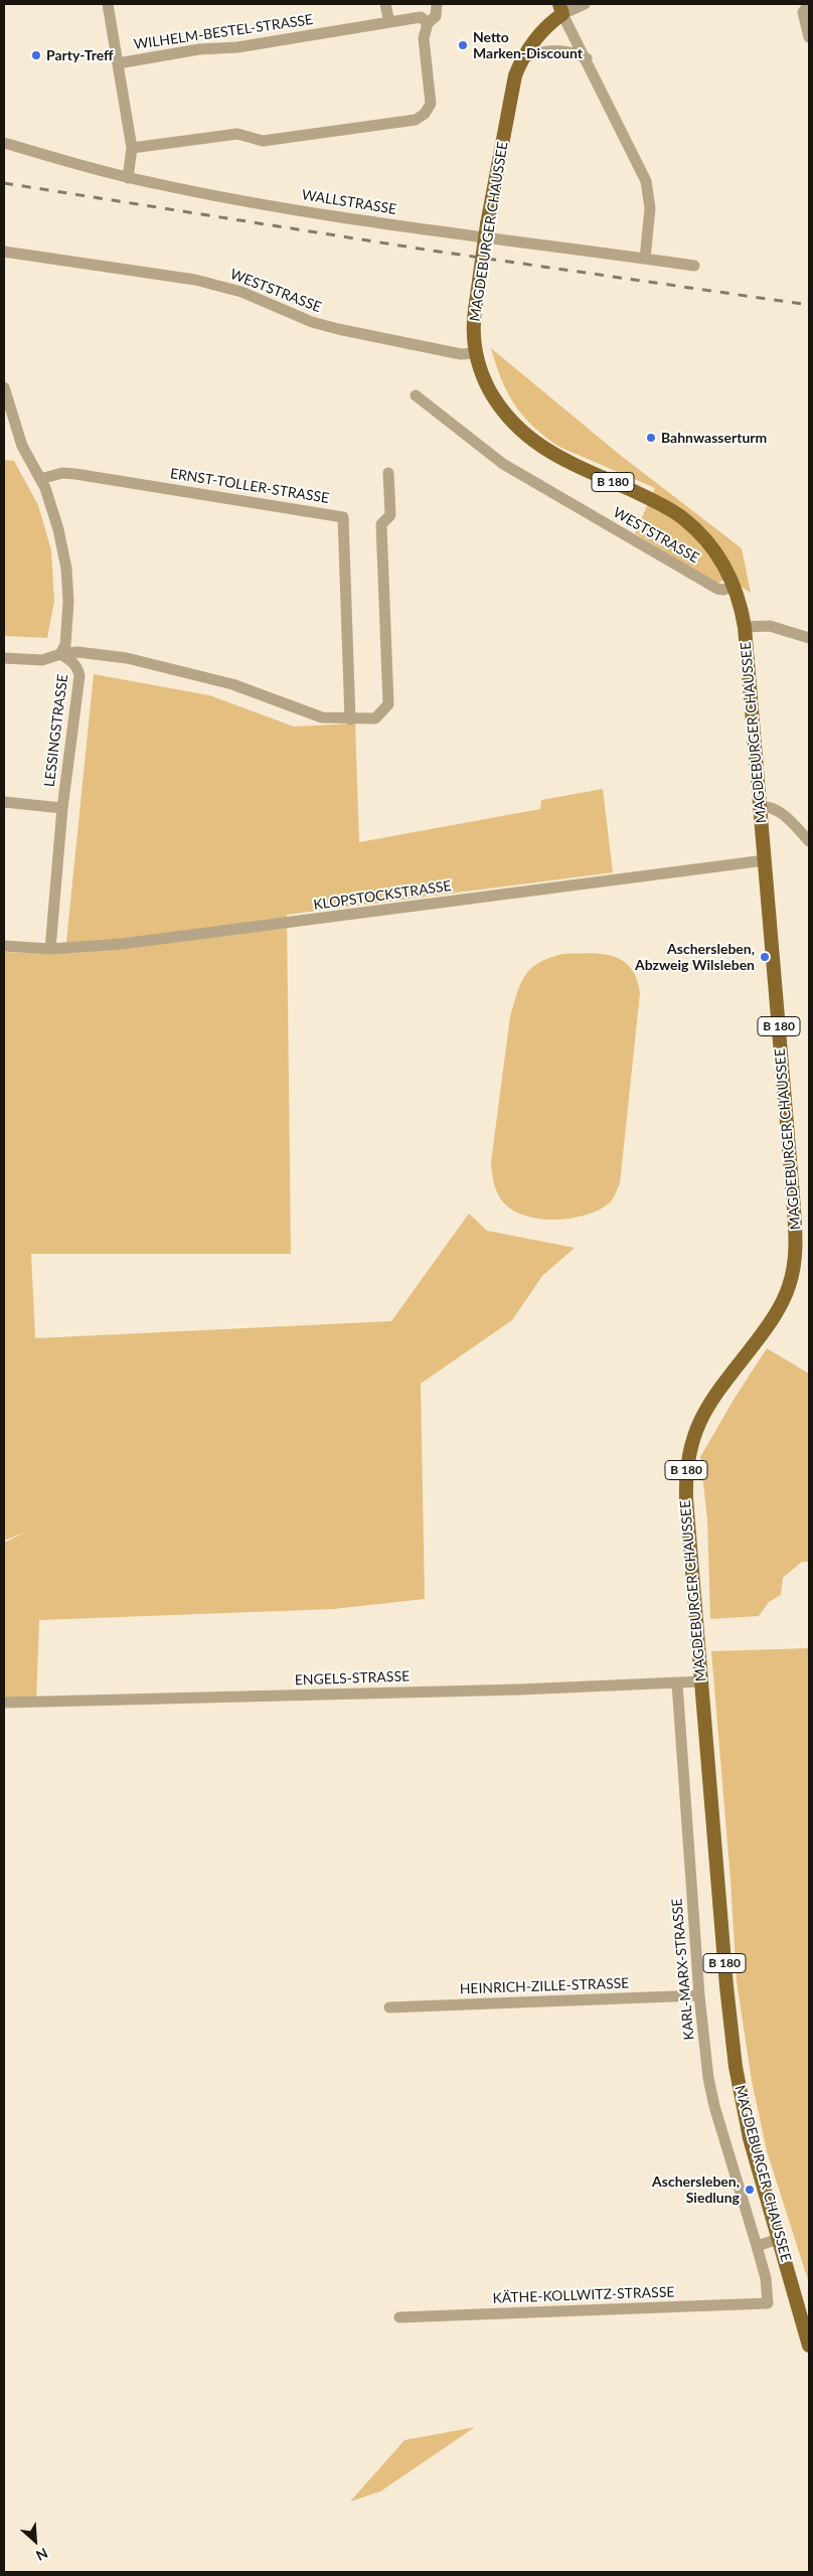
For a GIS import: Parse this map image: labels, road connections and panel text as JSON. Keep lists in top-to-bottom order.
{
  "streets": {
    "main road": ["MAGDEBURGER CHAUSSEE", "B 180"],
    "street": [
      "WILHELM-BESTEL-STRASSE",
      "WALLSTRASSE",
      "WESTSTRASSE",
      "ERNST-TOLLER-STRASSE",
      "LESSINGSTRASSE",
      "KLOPSTOCKSTRASSE",
      "ENGELS-STRASSE",
      "KARL-MARX-STRASSE",
      "HEINRICH-ZILLE-STRASSE",
      "KÄTHE-KOLLWITZ-STRASSE"
    ]
  },
  "crossings": [
    ["MAGDEBURGER CHAUSSEE", "WESTSTRASSE"],
    ["MAGDEBURGER CHAUSSEE", "KLOPSTOCKSTRASSE"],
    ["MAGDEBURGER CHAUSSEE", "ENGELS-STRASSE"],
    ["ERNST-TOLLER-STRASSE", "LESSINGSTRASSE"],
    ["LESSINGSTRASSE", "KLOPSTOCKSTRASSE"],
    ["ENGELS-STRASSE", "KARL-MARX-STRASSE"],
    ["KARL-MARX-STRASSE", "HEINRICH-ZILLE-STRASSE"],
    ["KARL-MARX-STRASSE", "KÄTHE-KOLLWITZ-STRASSE"]
  ],
  "places": [
    "Netto Marken-Discount",
    "Party-Treff",
    "Bahnwasserturm",
    "Aschersleben, Abzweig Wilsleben",
    "Aschersleben, Siedlung"
  ],
  "north": "bottom right"
}
